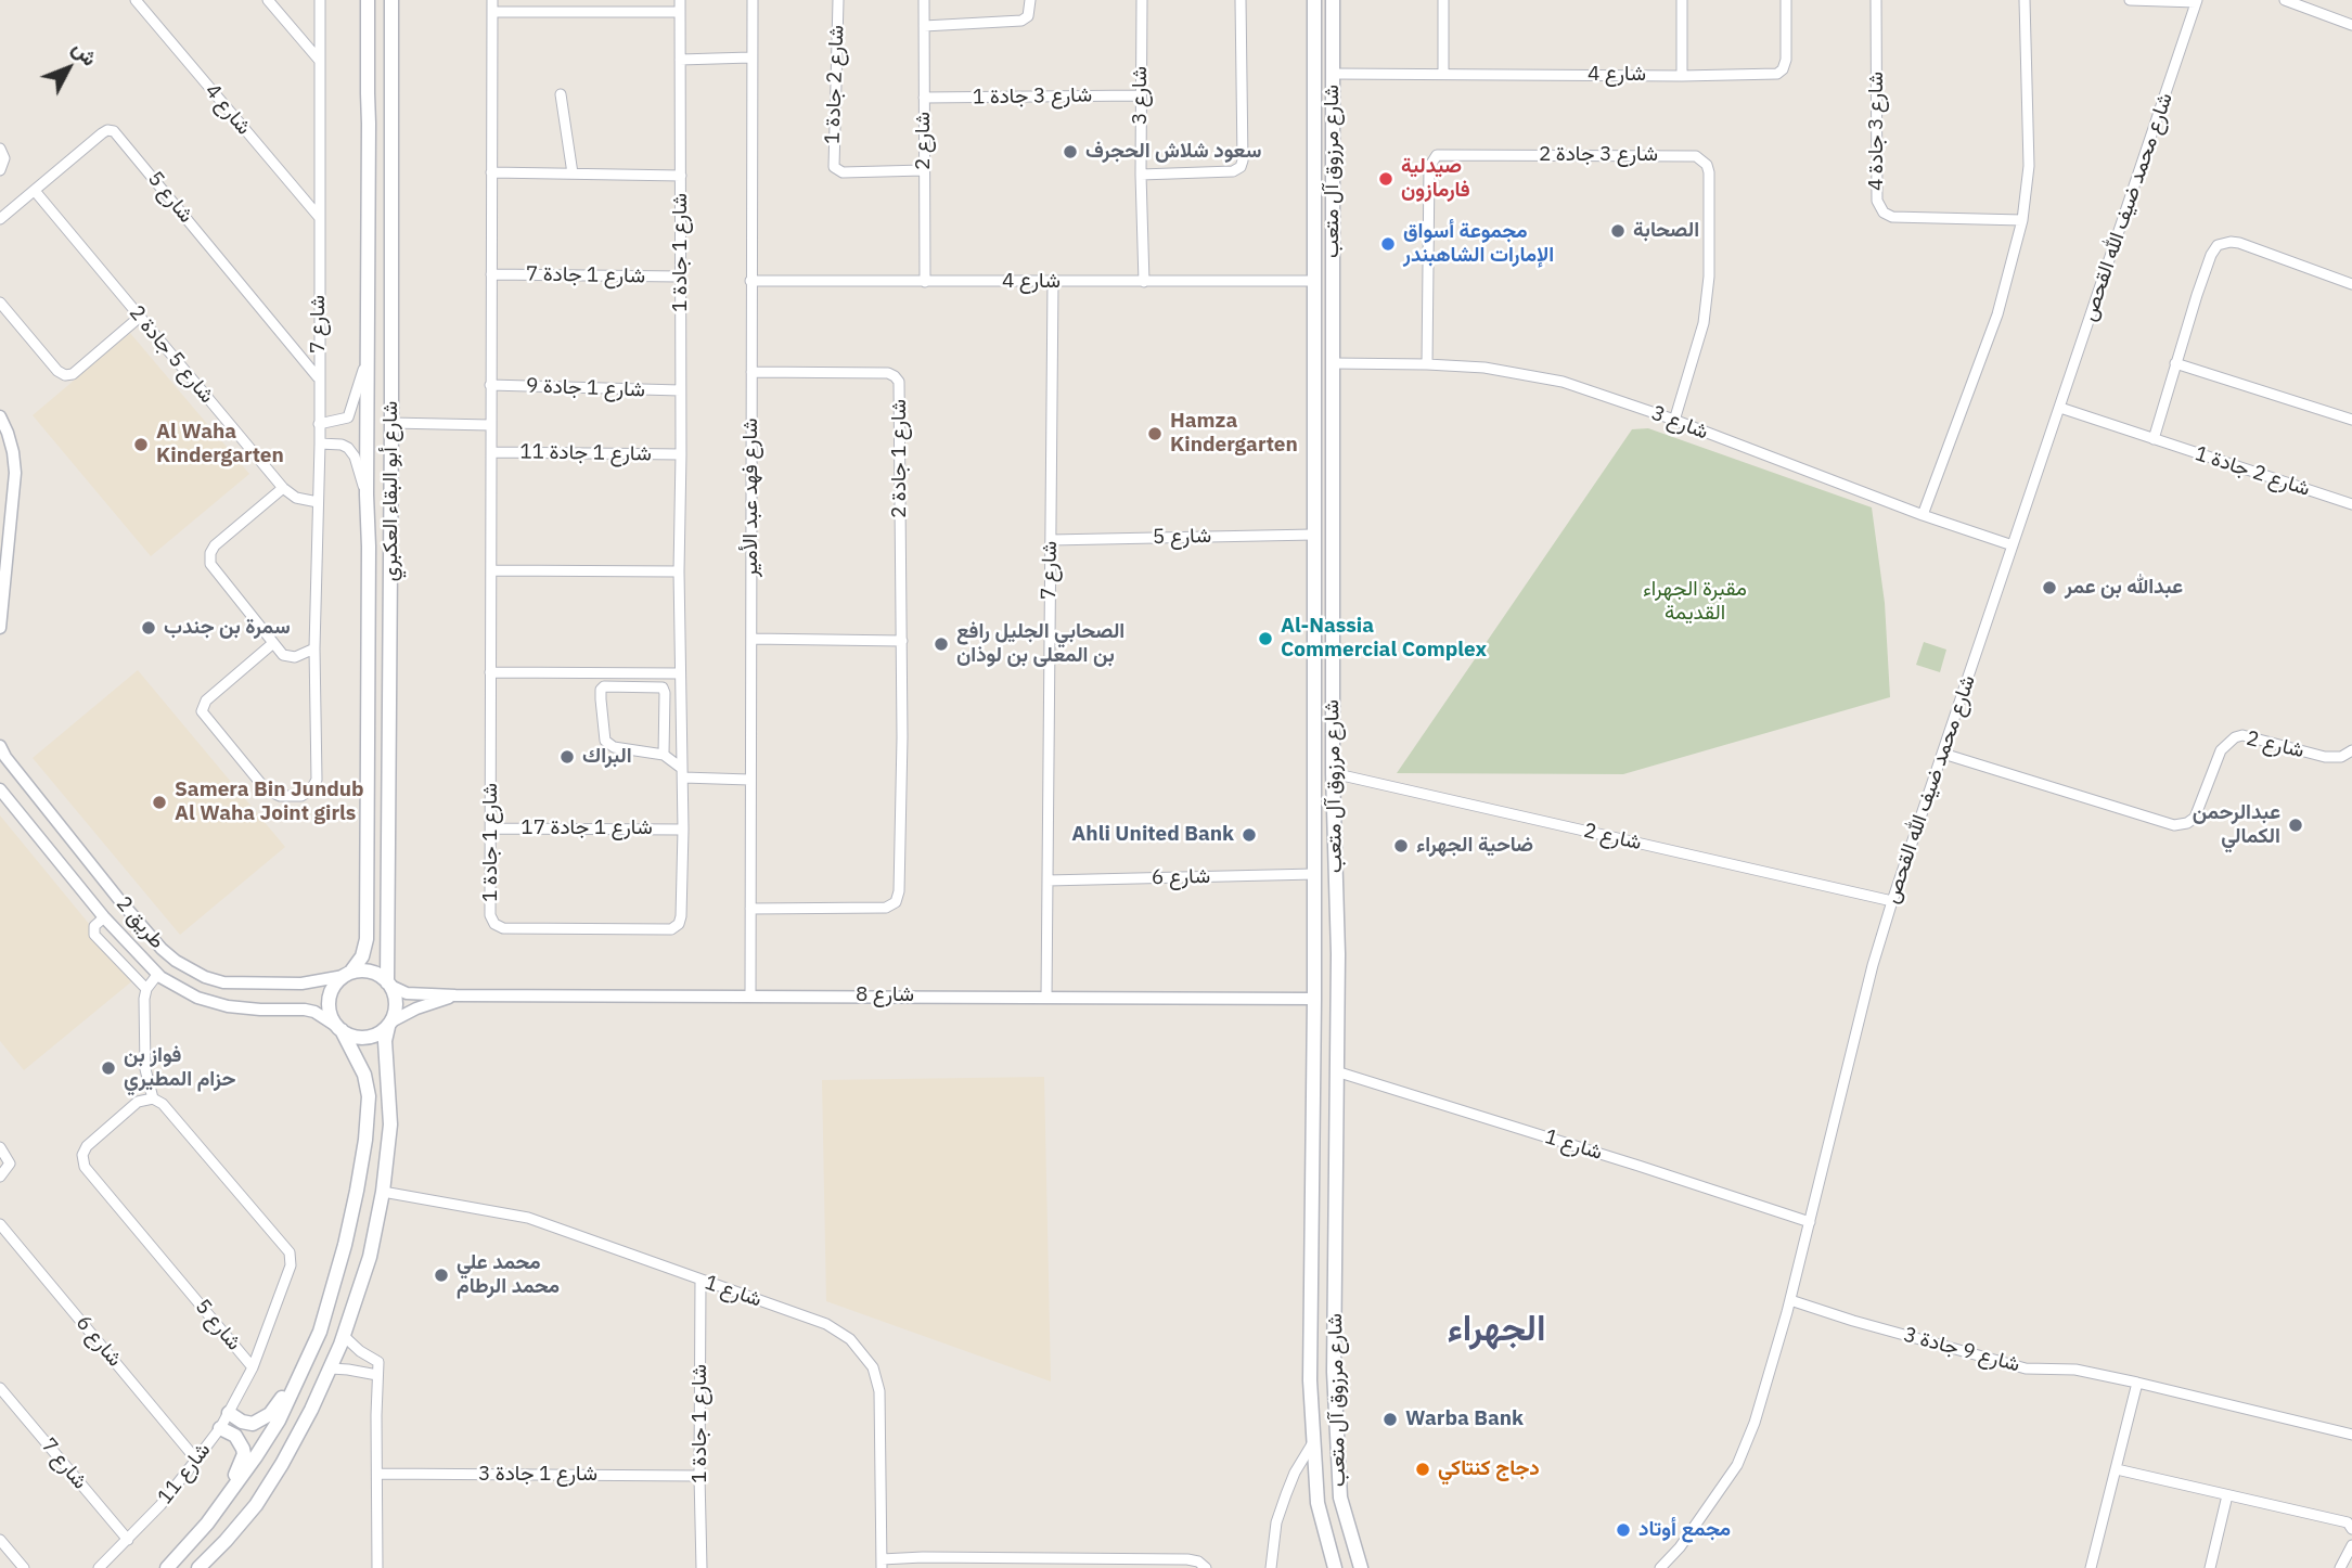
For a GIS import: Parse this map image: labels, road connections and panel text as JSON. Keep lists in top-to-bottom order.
{
  "streets": {
    "main road": ["شارع مرزوق آل متعب", "شارع أبو البقاء العكبري"],
    "street": [
      "شارع 4",
      "شارع 2 جادة 1",
      "شارع 3",
      "شارع 3 جادة 1",
      "شارع 3 جادة 4",
      "شارع 2",
      "شارع 3 جادة 2",
      "شارع 5",
      "شارع محمد ضيف الله القحص",
      "شارع 1 جادة 1",
      "شارع 1 جادة 7",
      "شارع 7",
      "شارع 5 جادة 2",
      "شارع 1 جادة 9",
      "شارع 1 جادة 11",
      "شارع 1 جادة 2",
      "شارع فهد عبد الأمير",
      "شارع 1 جادة 17",
      "شارع 6",
      "طريق 2",
      "شارع 8",
      "شارع 1",
      "شارع 9 جادة 3",
      "شارع 11",
      "شارع 1 جادة 3"
    ]
  },
  "crossings": [
    ["شارع 4", "شارع 3"],
    ["شارع 4", "شارع 2"],
    ["شارع 4", "شارع مرزوق آل متعب"],
    ["شارع 4", "شارع 7"],
    ["شارع 4", "شارع فهد عبد الأمير"],
    ["شارع 2 جادة 1", "شارع 2"],
    ["شارع 2 جادة 1", "شارع محمد ضيف الله القحص"],
    ["شارع 3", "شارع 3 جادة 1"],
    ["شارع 3", "شارع 3 جادة 2"],
    ["شارع 3", "شارع مرزوق آل متعب"],
    ["شارع 3", "شارع محمد ضيف الله القحص"],
    ["شارع 3 جادة 1", "شارع 2"],
    ["شارع 2", "شارع مرزوق آل متعب"],
    ["شارع 2", "شارع محمد ضيف الله القحص"],
    ["شارع مرزوق آل متعب", "شارع 5"],
    ["شارع مرزوق آل متعب", "شارع 6"],
    ["شارع مرزوق آل متعب", "شارع 8"],
    ["شارع مرزوق آل متعب", "شارع 1"],
    ["شارع 5", "شارع 7"],
    ["شارع 5", "شارع 5 جادة 2"],
    ["شارع 5", "شارع 11"],
    ["شارع محمد ضيف الله القحص", "شارع 1"],
    ["شارع محمد ضيف الله القحص", "شارع 9 جادة 3"],
    ["شارع 1 جادة 1", "شارع 1 جادة 7"],
    ["شارع 1 جادة 1", "شارع 1 جادة 9"],
    ["شارع 1 جادة 1", "شارع 1 جادة 11"],
    ["شارع 1 جادة 1", "شارع 1 جادة 17"],
    ["شارع 1 جادة 1", "شارع 1"],
    ["شارع 1 جادة 1", "شارع 1 جادة 3"],
    ["شارع 7", "شارع 5 جادة 2"],
    ["شارع 7", "شارع 6"],
    ["شارع 7", "شارع 8"],
    ["شارع 7", "شارع 11"],
    ["شارع 1 جادة 2", "شارع فهد عبد الأمير"],
    ["شارع أبو البقاء العكبري", "طريق 2"],
    ["شارع أبو البقاء العكبري", "شارع 8"],
    ["شارع فهد عبد الأمير", "شارع 8"],
    ["شارع 6", "شارع 11"],
    ["طريق 2", "شارع 8"]
  ],
  "districts": ["الجهراء"],
  "parks": ["مقبرة الجهراء القديمة"],
  "places": [
    "سعود شلاش الحجرف",
    "صيدلية فارمازون",
    "الصحابة",
    "مجموعة أسواق الإمارات الشاهبندر",
    "Hamza Kindergarten",
    "Al Waha Kindergarten",
    "عبدالله بن عمر",
    "سمرة بن جندب",
    "Al-Nassia Commercial Complex",
    "الصحابي الجليل رافع بن المعلى بن لوذان",
    "البراك",
    "Samera Bin Jundub Al Waha Joint girls",
    "عبدالرحمن الكمالي",
    "Ahli United Bank",
    "ضاحية الجهراء",
    "فواز بن حزام المطيري",
    "محمد علي محمد الرطام",
    "Warba Bank",
    "دجاج كنتاكي",
    "مجمع أوتاد"
  ],
  "north": "top right"
}
